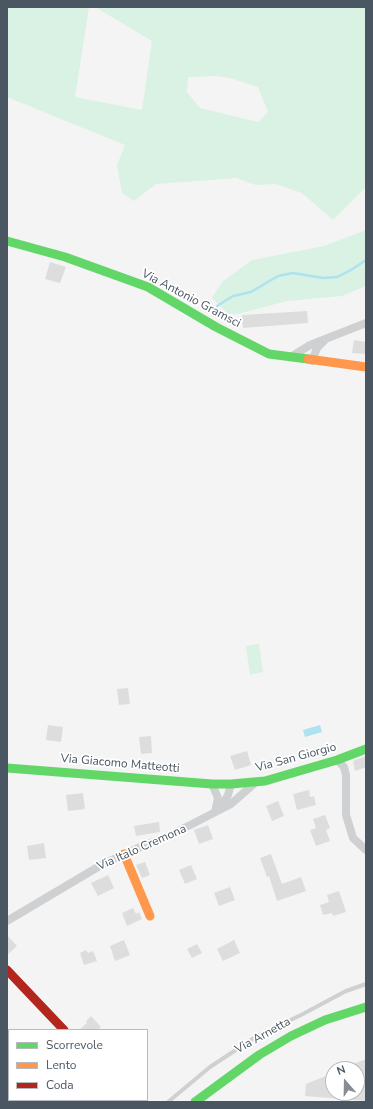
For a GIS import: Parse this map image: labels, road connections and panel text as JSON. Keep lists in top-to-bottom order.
{
  "streets": {
    "street": [
      "Via Antonio Gramsci",
      "Via San Giorgio",
      "Via Giacomo Matteotti",
      "Via Italo Cremona"
    ],
    "lane": ["Via Arnetta"]
  },
  "crossings": [
    ["Via San Giorgio", "Via Giacomo Matteotti"],
    ["Via San Giorgio", "Via Italo Cremona"]
  ],
  "legend": ["Scorrevole", "Lento", "Coda"],
  "north": "top"
}
